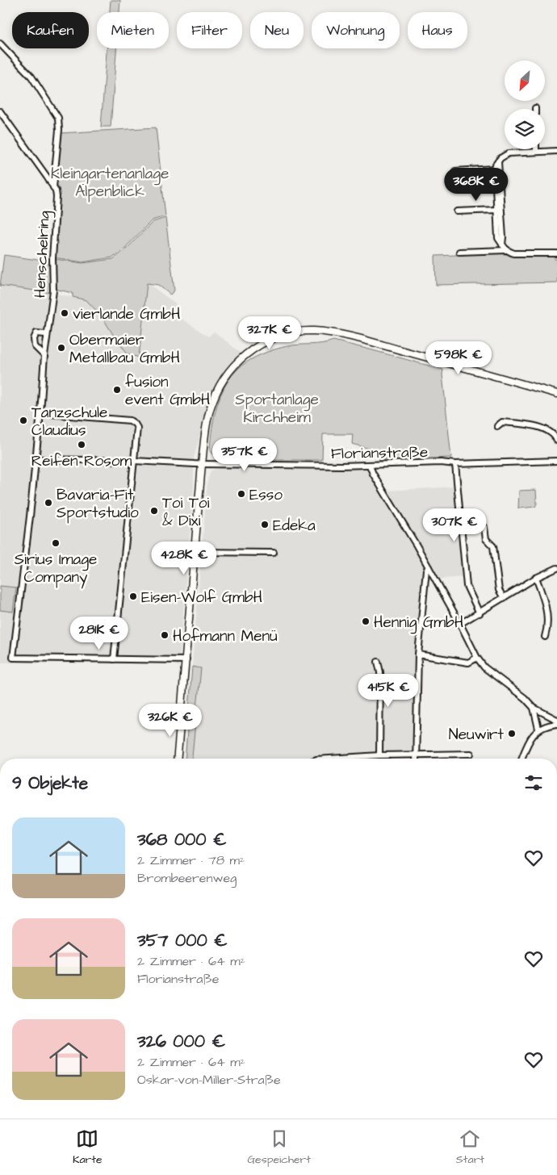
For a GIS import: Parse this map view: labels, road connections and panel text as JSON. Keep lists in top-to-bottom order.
{
  "streets": {
    "street": ["Henschelring", "Florianstraße"]
  },
  "crossings": [
    ["Henschelring", "Florianstraße"]
  ],
  "parks": ["Kleingartenanlage Alpenblick", "Sportanlage Kirchheim"],
  "places": [
    "vierlande GmbH",
    "Obermaier Metallbau GmbH",
    "fusion event GmbH",
    "Tanzschule Claudius",
    "Reifen Rosom",
    "Esso",
    "Bavaria-Fit Sportstudio",
    "Toi Toi & Dixi",
    "Edeka",
    "Sirius Image Company",
    "Eisen-Wolf GmbH",
    "Hennig GmbH",
    "Hofmann Menü",
    "Neuwirt"
  ],
  "north": "bottom left",
  "page": {
    "chip": [
      "Kaufen",
      "Mieten",
      "Filter",
      "Neu",
      "Wohnung",
      "Haus"
    ],
    "price": [
      "368K €",
      "327K €",
      "598K €",
      "357K €",
      "307K €",
      "428K €",
      "281K €",
      "415K €",
      "326K €"
    ],
    "heading": "9 Objekte",
    "list": [
      {
        "name": "368 000 €",
        "note": "2 Zimmer · 78 m² · Brombeerenweg"
      },
      {
        "name": "357 000 €",
        "note": "2 Zimmer · 64 m² · Florianstraße"
      },
      {
        "name": "326 000 €",
        "note": "2 Zimmer · 64 m² · Oskar-von-Miller-Straße"
      }
    ],
    "tabs": ["Karte", "Gespeichert", "Start"]
  }
}
